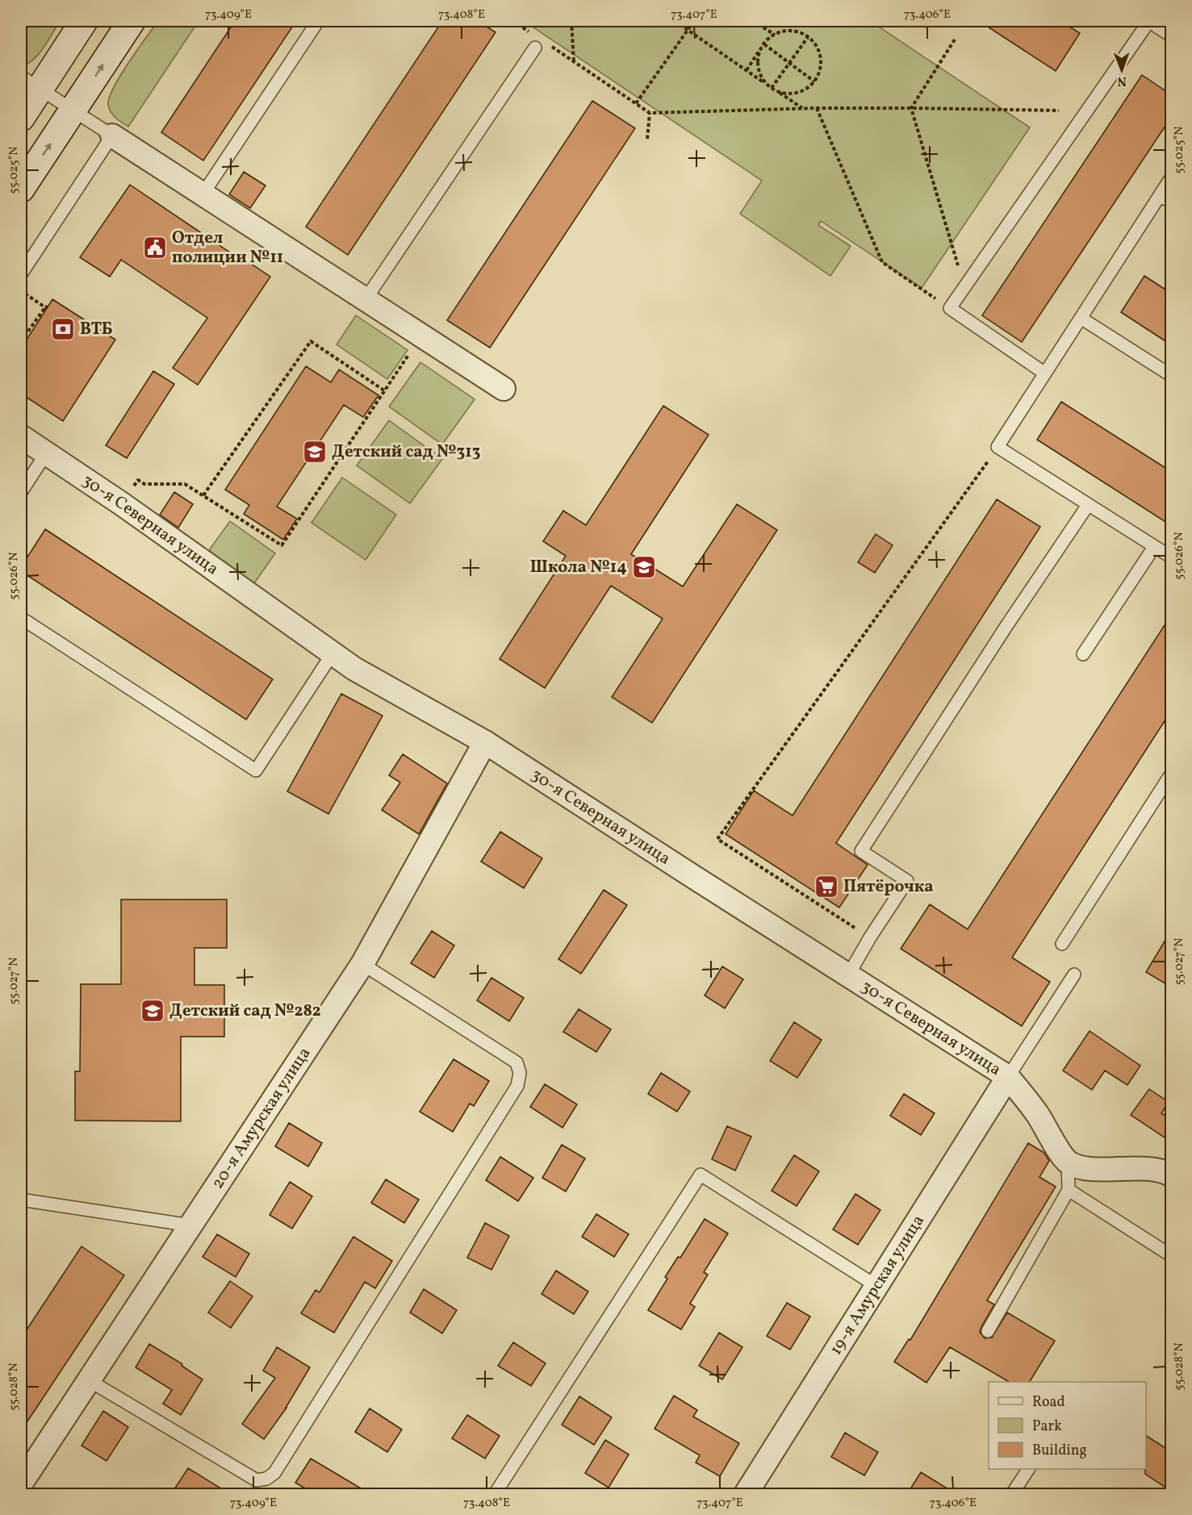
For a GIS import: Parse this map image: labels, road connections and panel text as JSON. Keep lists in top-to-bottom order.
{
  "streets": {
    "street": ["30-я Северная улица", "20-я Амурская улица", "19-я Амурская улица"]
  },
  "crossings": [
    ["30-я Северная улица", "20-я Амурская улица"],
    ["30-я Северная улица", "19-я Амурская улица"]
  ],
  "places": {
    "public building": ["Отдел полиции №11"],
    "bank": ["ВТБ"],
    "school or university": ["Детский сад №313", "Школа №14", "Детский сад №282"],
    "supermarket": ["Пятёрочка"]
  },
  "legend": ["Road", "Park", "Building"],
  "north": "bottom",
  "coordinates": [
    "73.409°E",
    "73.408°E",
    "73.407°E",
    "73.406°E",
    "55.025°N",
    "55.026°N",
    "55.027°N",
    "55.028°N"
  ]
}
